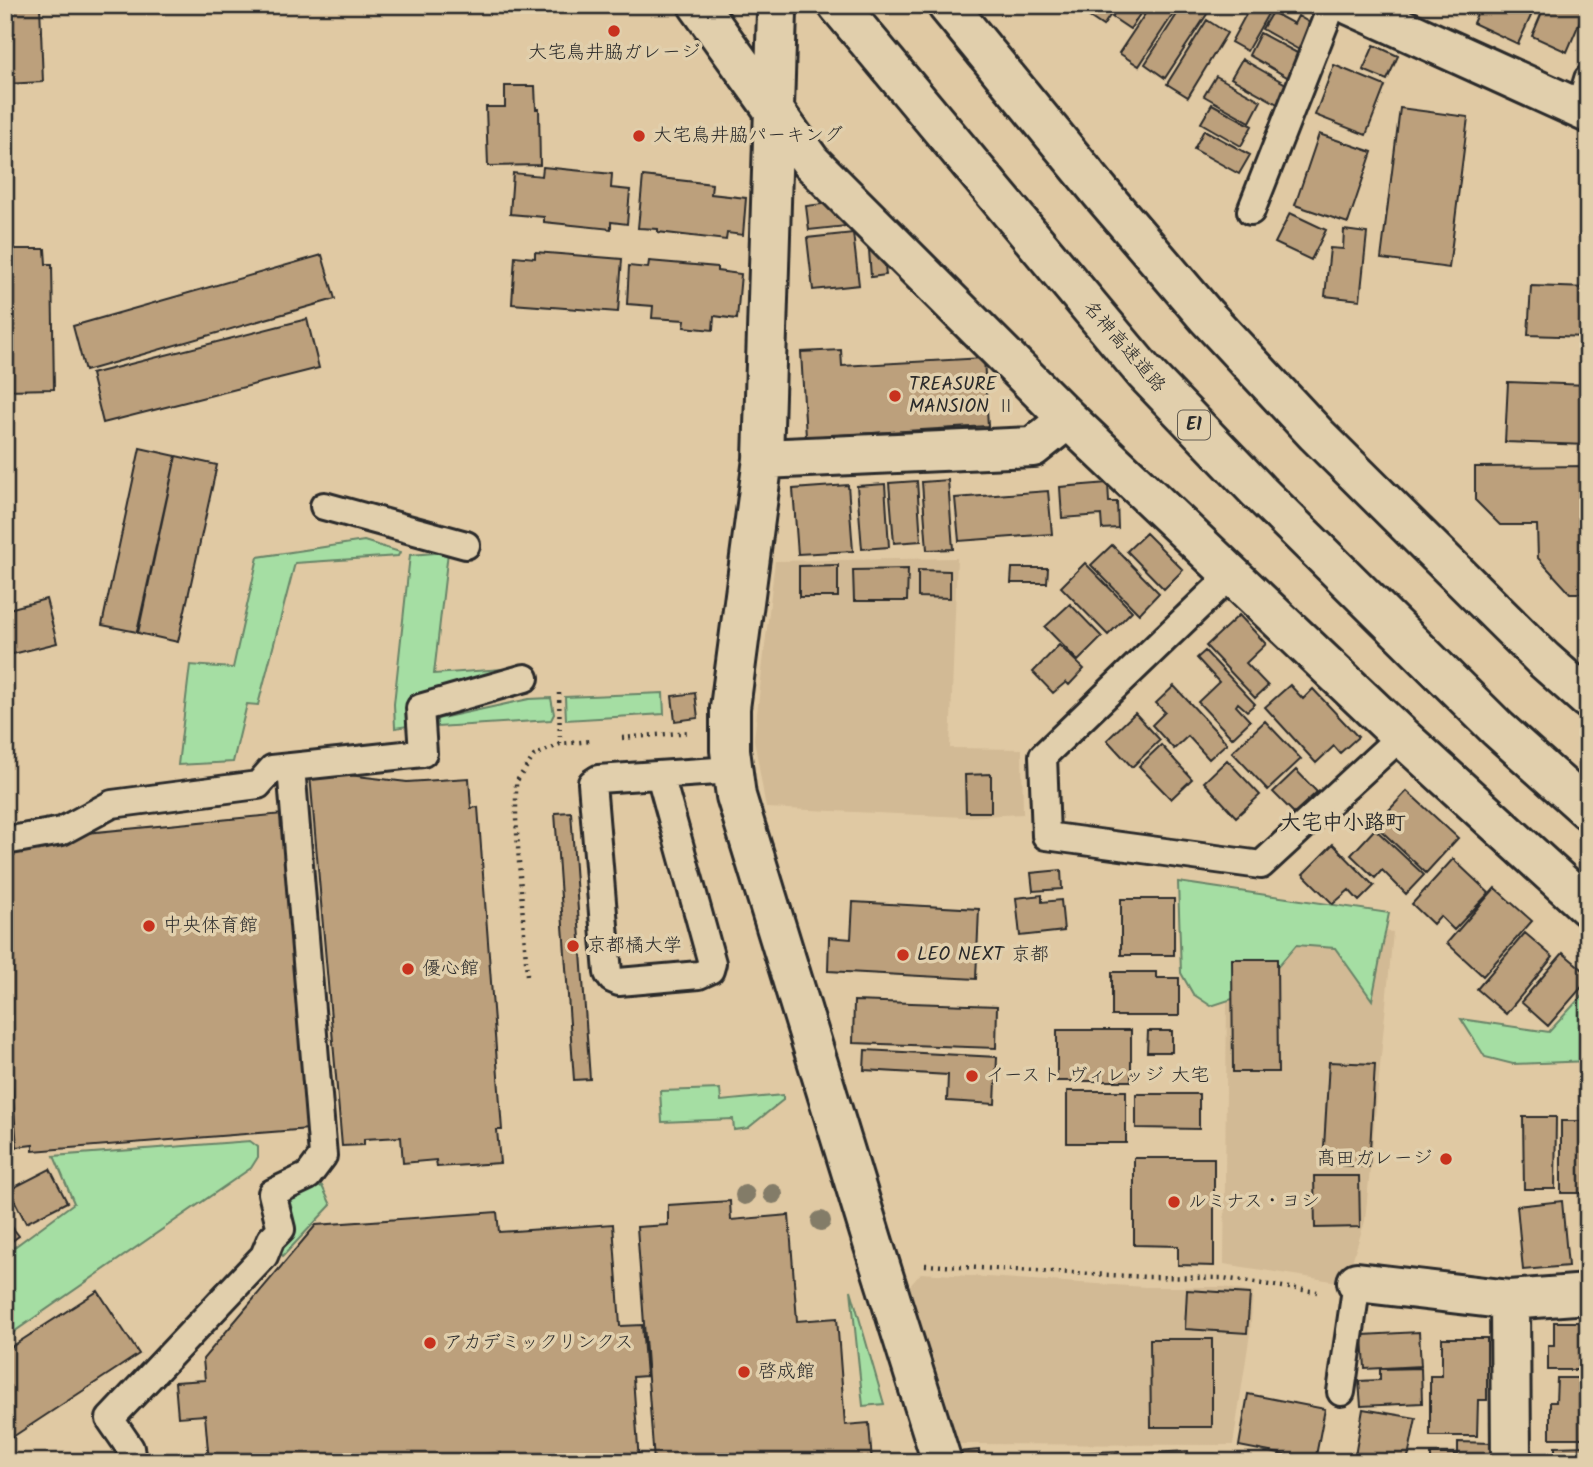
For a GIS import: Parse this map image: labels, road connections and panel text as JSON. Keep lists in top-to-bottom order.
{
  "streets": {
    "main road": ["名神高速道路", "E1"]
  },
  "districts": ["大宅中小路町"],
  "places": [
    "大宅鳥井脇ガレージ",
    "大宅鳥井脇パーキング",
    "TREASURE MANSION Ⅱ",
    "中央体育館",
    "京都橘大学",
    "LEO NEXT 京都",
    "優心館",
    "イースト ヴィレッジ 大宅",
    "髙田ガレージ",
    "ルミナス・ヨシ",
    "アカデミックリンクス",
    "啓成館"
  ]
}
